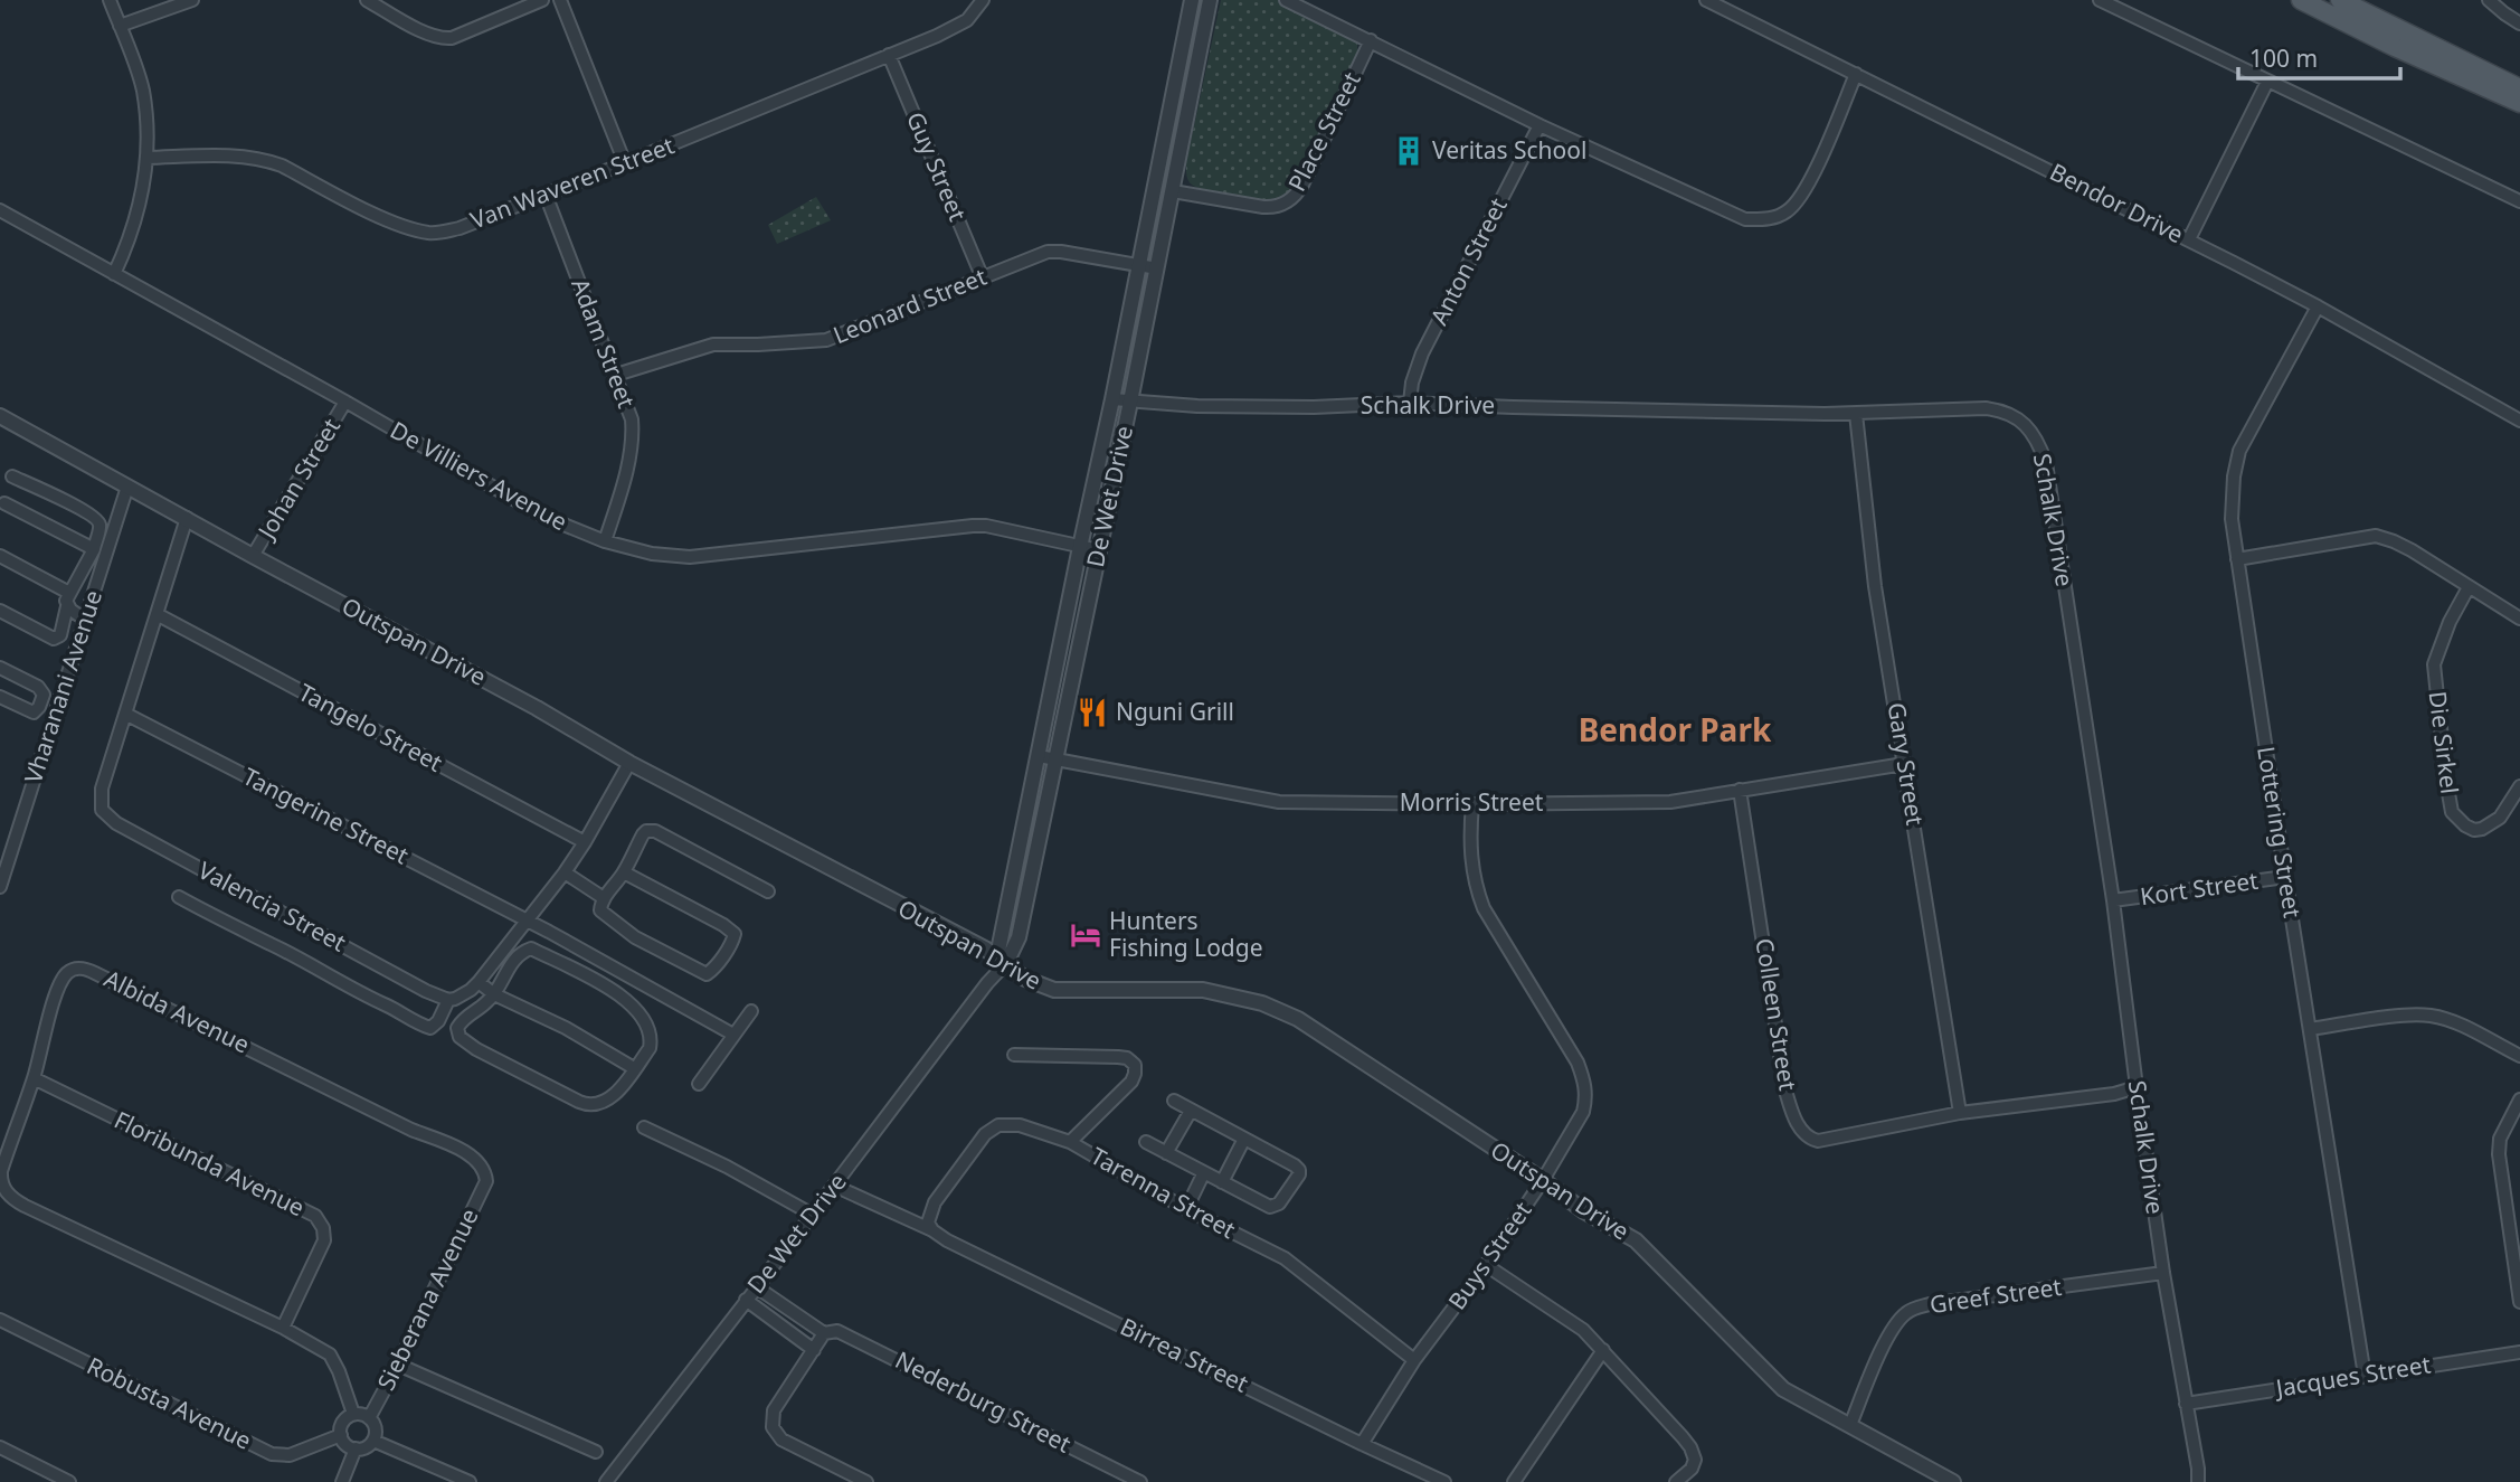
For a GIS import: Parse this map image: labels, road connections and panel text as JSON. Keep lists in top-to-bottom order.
{
  "streets": {
    "street": [
      "Place Street",
      "Guy Street",
      "Van Waveren Street",
      "Bendor Drive",
      "Anton Street",
      "Leonard Street",
      "Adam Street",
      "Schalk Drive",
      "De Villiers Avenue",
      "Johan Street",
      "De Wet Drive",
      "Outspan Drive",
      "Vharanani Avenue",
      "Tangelo Street",
      "Die Sirkel",
      "Gary Street",
      "Morris Street",
      "Tangerine Street",
      "Lottering Street",
      "Kort Street",
      "Valencia Street",
      "Albida Avenue",
      "Colleen Street",
      "Floribunda Avenue",
      "Tarenna Street",
      "Buys Street",
      "Greef Street",
      "Sieberana Avenue",
      "Birrea Street",
      "Jacques Street",
      "Nederburg Street",
      "Robusta Avenue"
    ]
  },
  "crossings": [
    ["Place Street", "De Wet Drive"],
    ["Guy Street", "Van Waveren Street"],
    ["Guy Street", "Leonard Street"],
    ["Van Waveren Street", "Adam Street"],
    ["Bendor Drive", "Lottering Street"],
    ["Anton Street", "Schalk Drive"],
    ["Leonard Street", "Adam Street"],
    ["Leonard Street", "De Wet Drive"],
    ["Adam Street", "De Villiers Avenue"],
    ["Schalk Drive", "De Wet Drive"],
    ["Schalk Drive", "Gary Street"],
    ["Schalk Drive", "Kort Street"],
    ["Schalk Drive", "Colleen Street"],
    ["Schalk Drive", "Greef Street"],
    ["Schalk Drive", "Jacques Street"],
    ["De Villiers Avenue", "Johan Street"],
    ["De Villiers Avenue", "De Wet Drive"],
    ["Johan Street", "Outspan Drive"],
    ["De Wet Drive", "Outspan Drive"],
    ["De Wet Drive", "Morris Street"],
    ["De Wet Drive", "Birrea Street"],
    ["De Wet Drive", "Nederburg Street"],
    ["Outspan Drive", "Vharanani Avenue"],
    ["Outspan Drive", "Valencia Street"],
    ["Outspan Drive", "Buys Street"],
    ["Outspan Drive", "Greef Street"],
    ["Tangelo Street", "Valencia Street"],
    ["Gary Street", "Morris Street"],
    ["Gary Street", "Colleen Street"],
    ["Morris Street", "Colleen Street"],
    ["Morris Street", "Buys Street"],
    ["Tangerine Street", "Valencia Street"],
    ["Lottering Street", "Kort Street"],
    ["Lottering Street", "Jacques Street"],
    ["Albida Avenue", "Floribunda Avenue"],
    ["Albida Avenue", "Sieberana Avenue"],
    ["Albida Avenue", "Robusta Avenue"],
    ["Tarenna Street", "Buys Street"],
    ["Tarenna Street", "Birrea Street"],
    ["Buys Street", "Birrea Street"],
    ["Sieberana Avenue", "Robusta Avenue"]
  ],
  "districts": ["Bendor Park"],
  "places": {
    "building": ["Veritas School"],
    "restaurant": ["Nguni Grill"],
    "hotel": ["Hunters Fishing Lodge"]
  },
  "scale_bar": "100 m"
}
